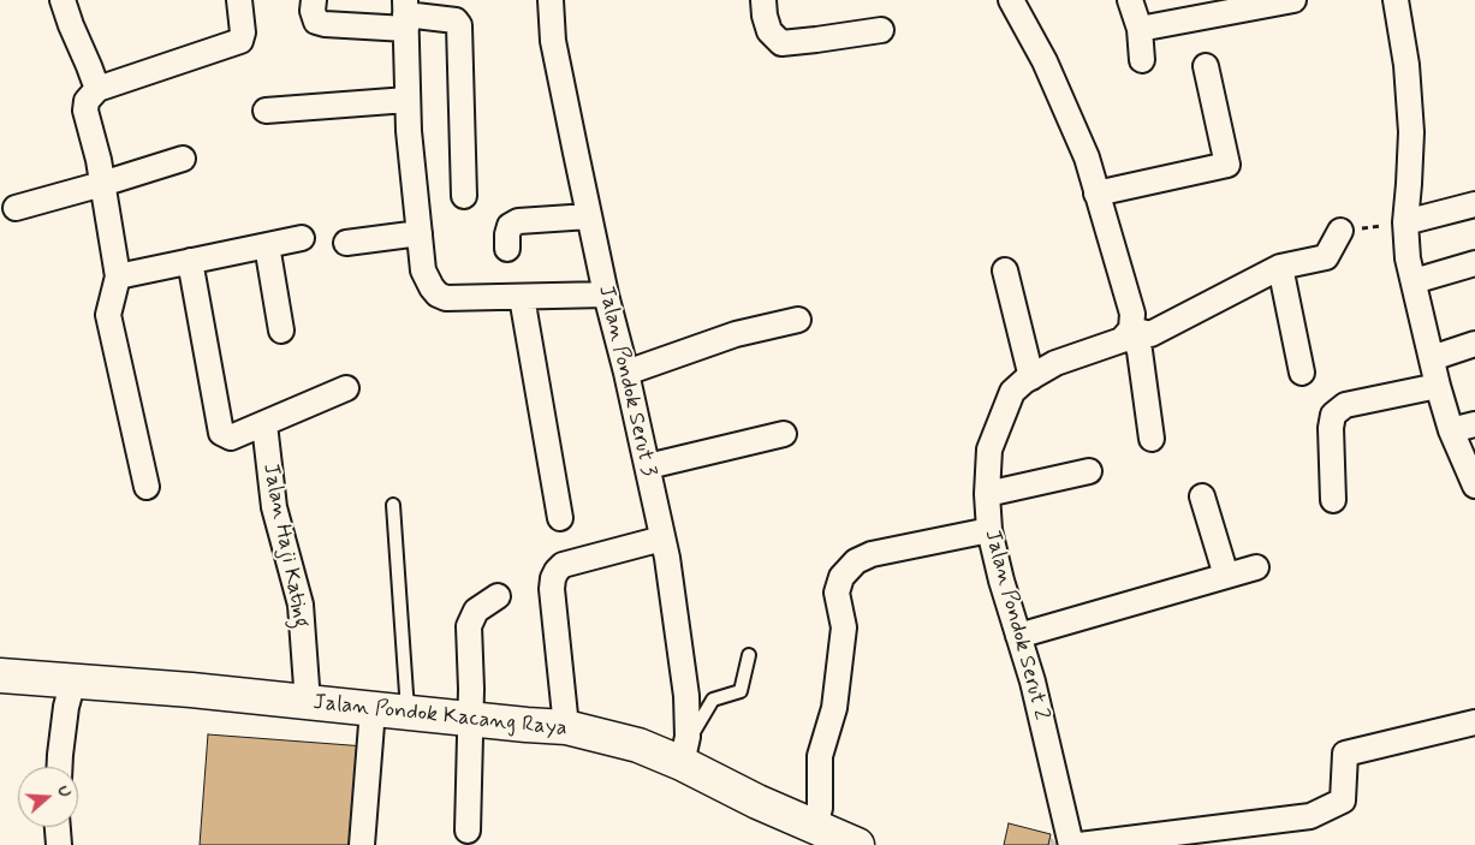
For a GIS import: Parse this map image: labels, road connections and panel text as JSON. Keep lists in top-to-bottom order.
{
  "streets": {
    "main road": ["Jalan Pondok Kacang Raya"],
    "street": ["Jalan Pondok Serut 3", "Jalan Haji Kating", "Jalan Pondok Serut 2"]
  },
  "crossings": [
    ["Jalan Pondok Serut 3", "Jalan Pondok Kacang Raya"],
    ["Jalan Haji Kating", "Jalan Pondok Kacang Raya"]
  ],
  "north": "right"
}
